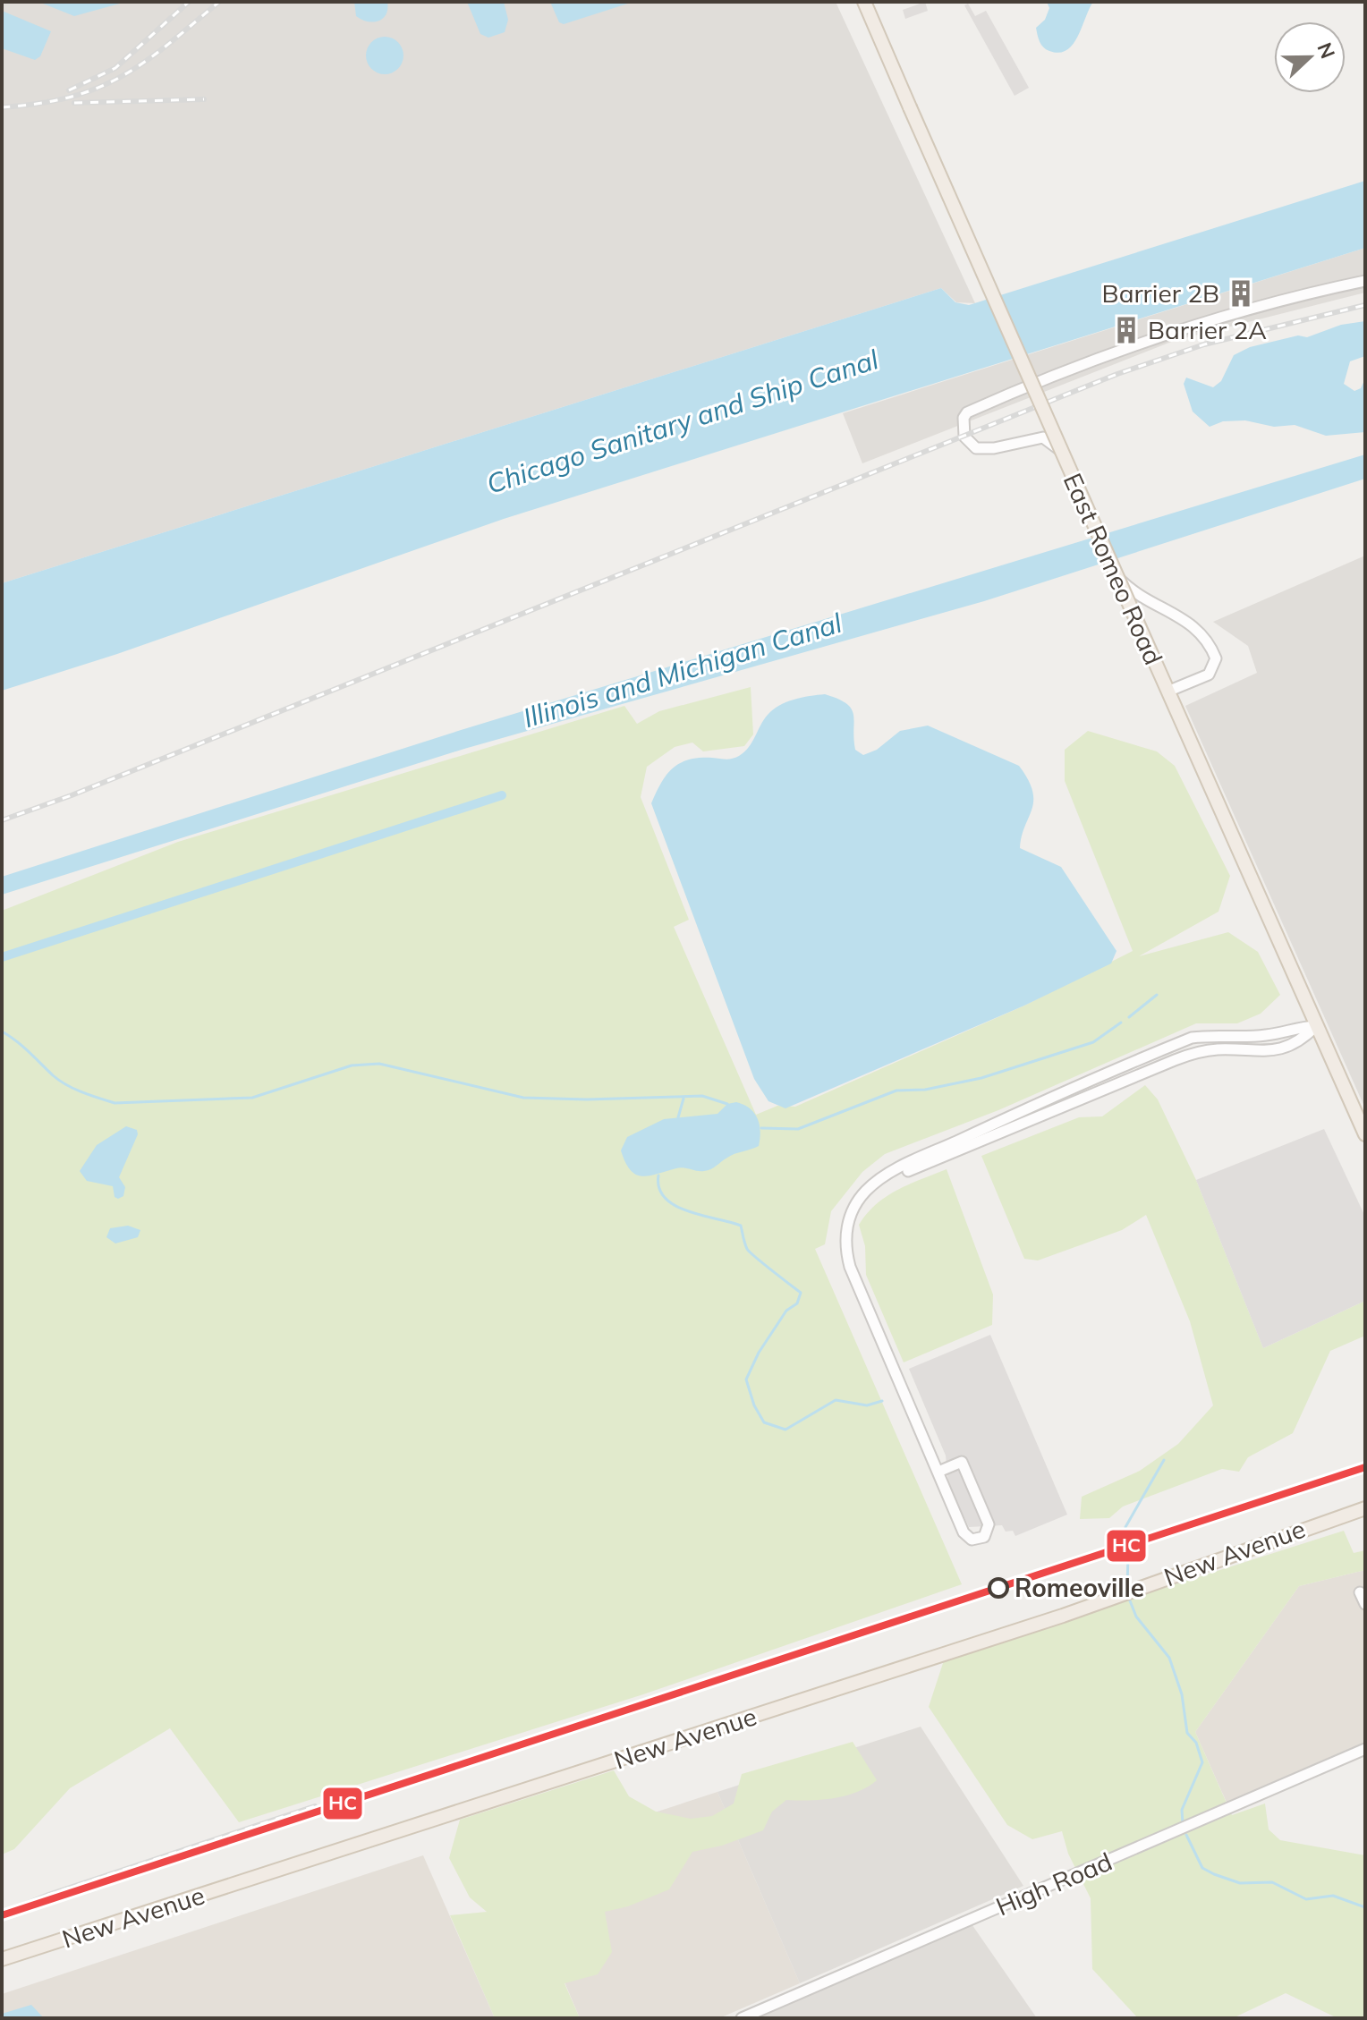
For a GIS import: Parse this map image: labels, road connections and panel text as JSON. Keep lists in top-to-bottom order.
{
  "streets": {
    "main road": ["East Romeo Road", "New Avenue"],
    "street": ["High Road"]
  },
  "water": ["Chicago Sanitary and Ship Canal", "Illinois and Michigan Canal"],
  "places": {
    "building": ["Barrier 2B", "Barrier 2A"],
    "other": ["Romeoville"]
  },
  "lines": ["transit line HC"],
  "north": "right"
}
